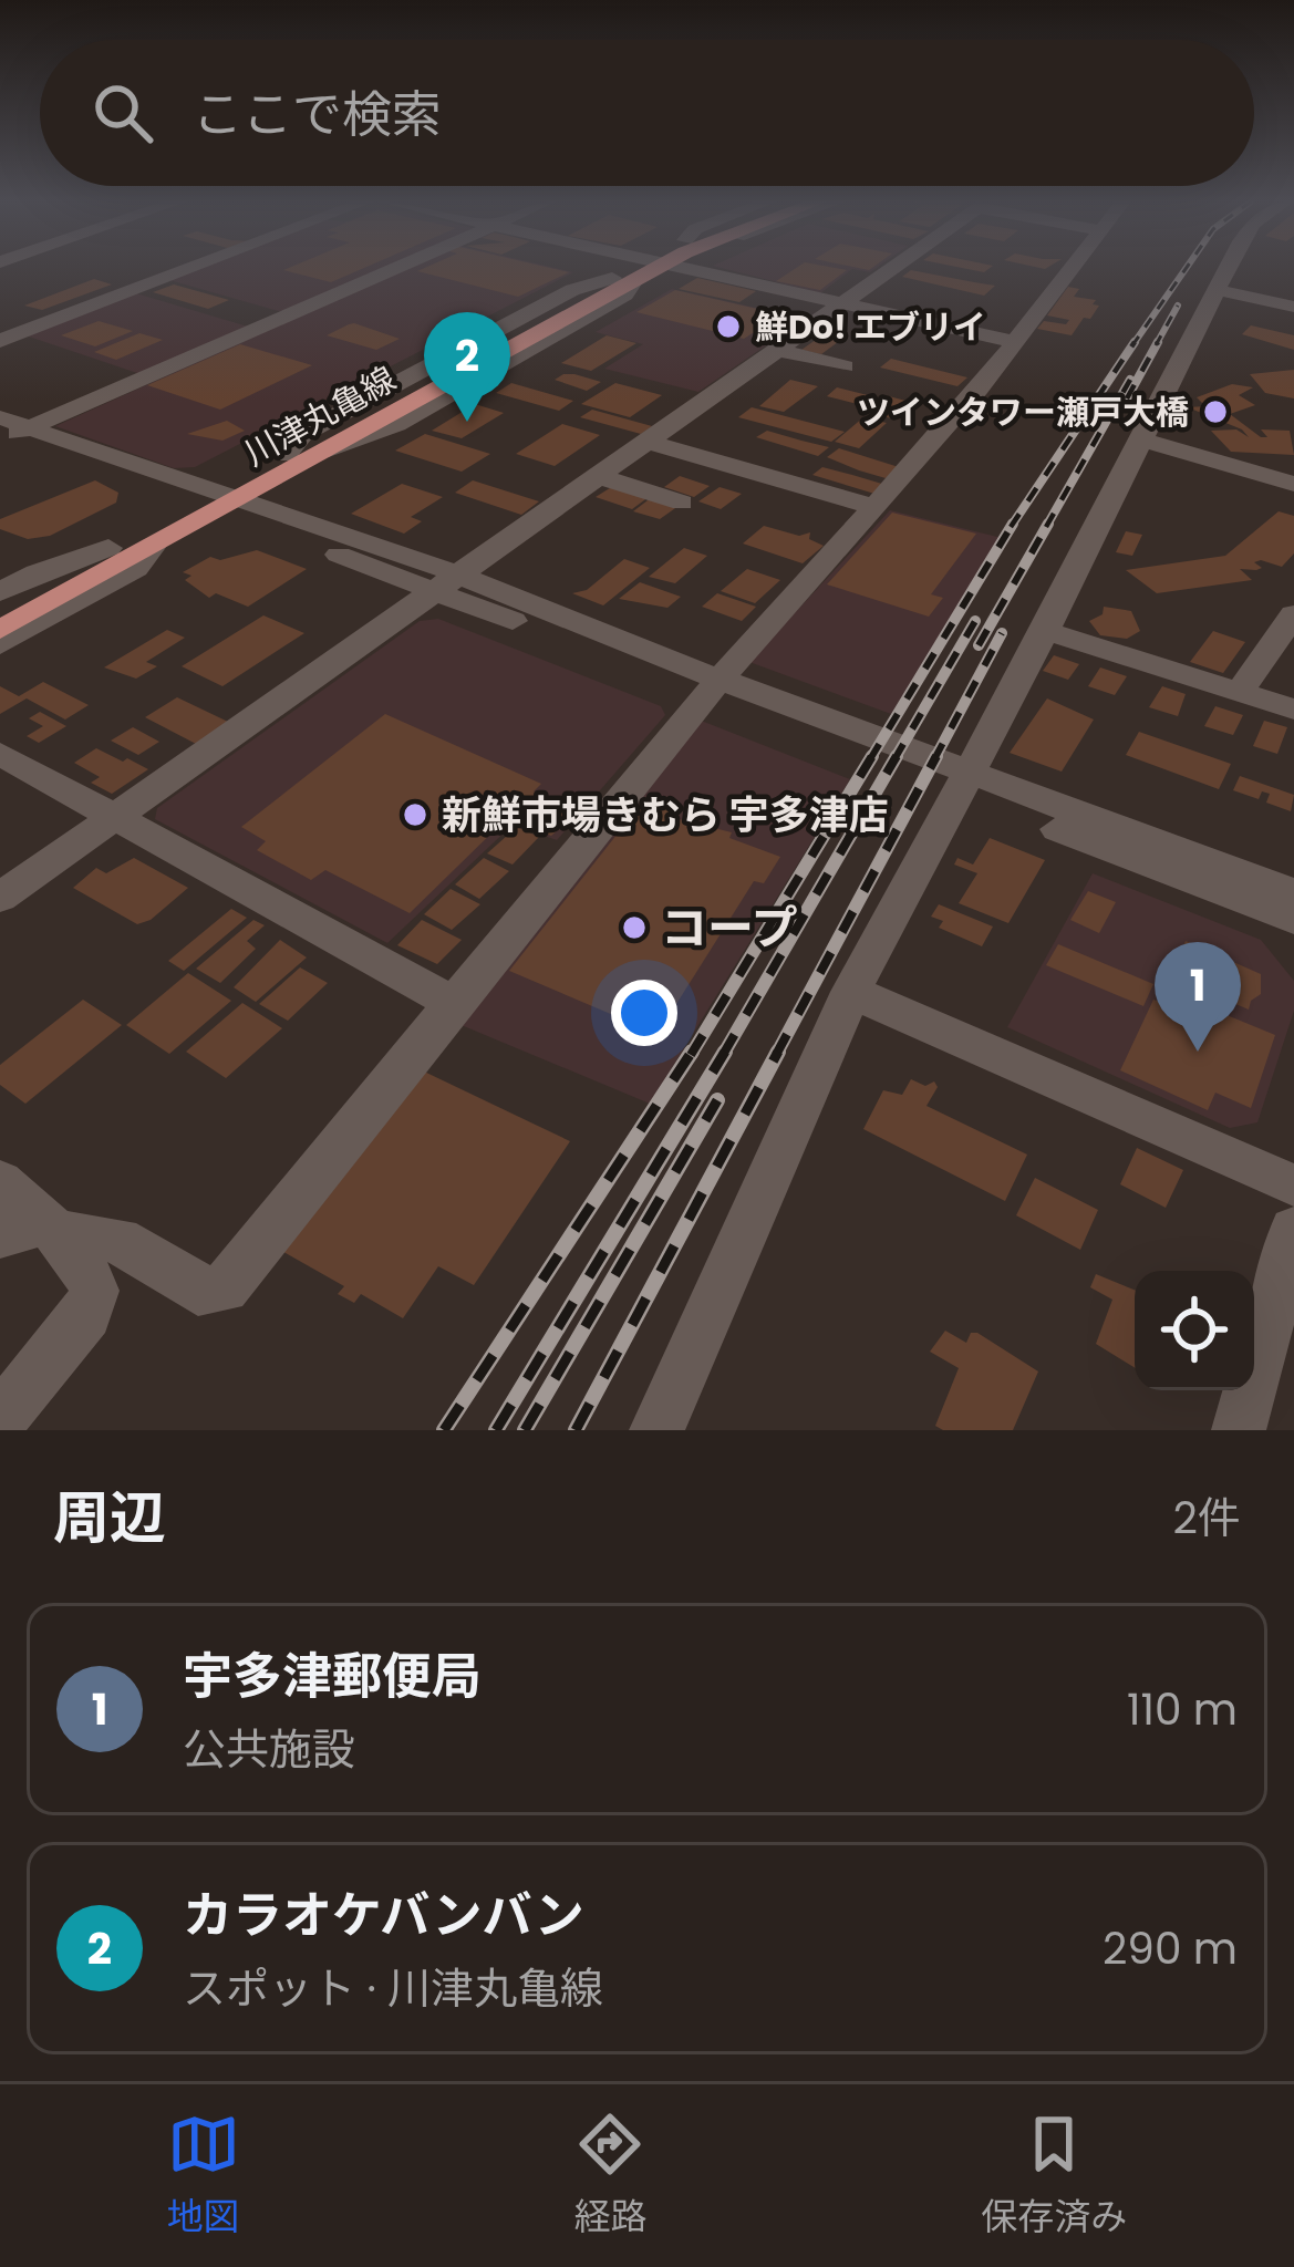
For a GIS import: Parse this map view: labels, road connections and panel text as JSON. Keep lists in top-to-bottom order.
{
  "streets": {
    "main road": ["川津丸亀線"]
  },
  "places": [
    "鮮Do! エブリイ",
    "ツインタワー瀬戸大橋",
    "新鮮市場きむら 宇多津店",
    "コープ"
  ],
  "page": {
    "search": "ここで検索",
    "pins": ["2", "1"],
    "heading": ["周辺", "2件"],
    "list": [
      {
        "mark": "1",
        "name": "宇多津郵便局",
        "note": "公共施設",
        "value": "110 m"
      },
      {
        "mark": "2",
        "name": "カラオケバンバン",
        "note": "スポット · 川津丸亀線",
        "value": "290 m"
      }
    ],
    "nav": ["地図", "経路", "保存済み"]
  }
}
